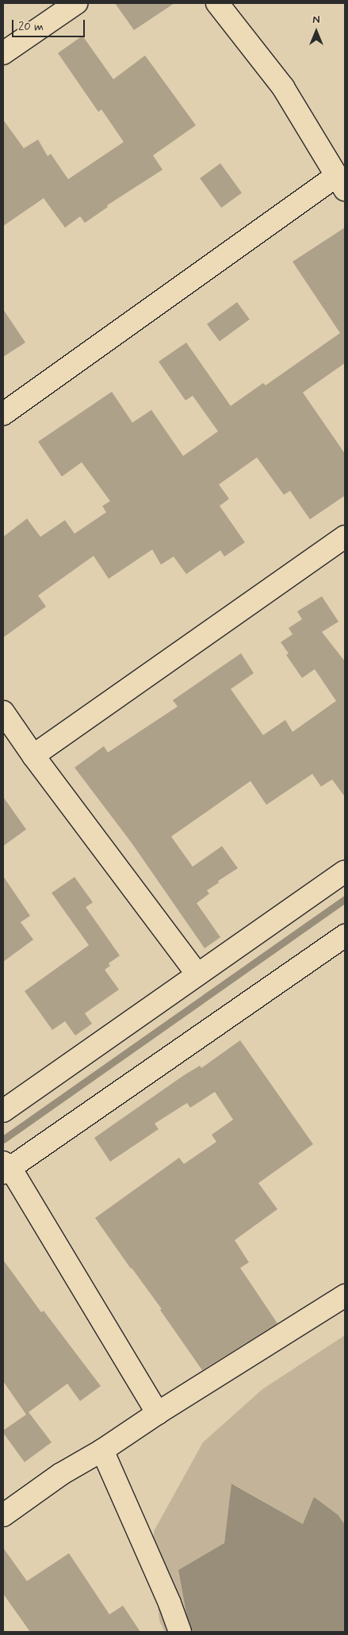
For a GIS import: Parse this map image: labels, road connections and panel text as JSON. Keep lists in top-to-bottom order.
{
  "scale_bar": "20 m",
  "north": "top"
}
